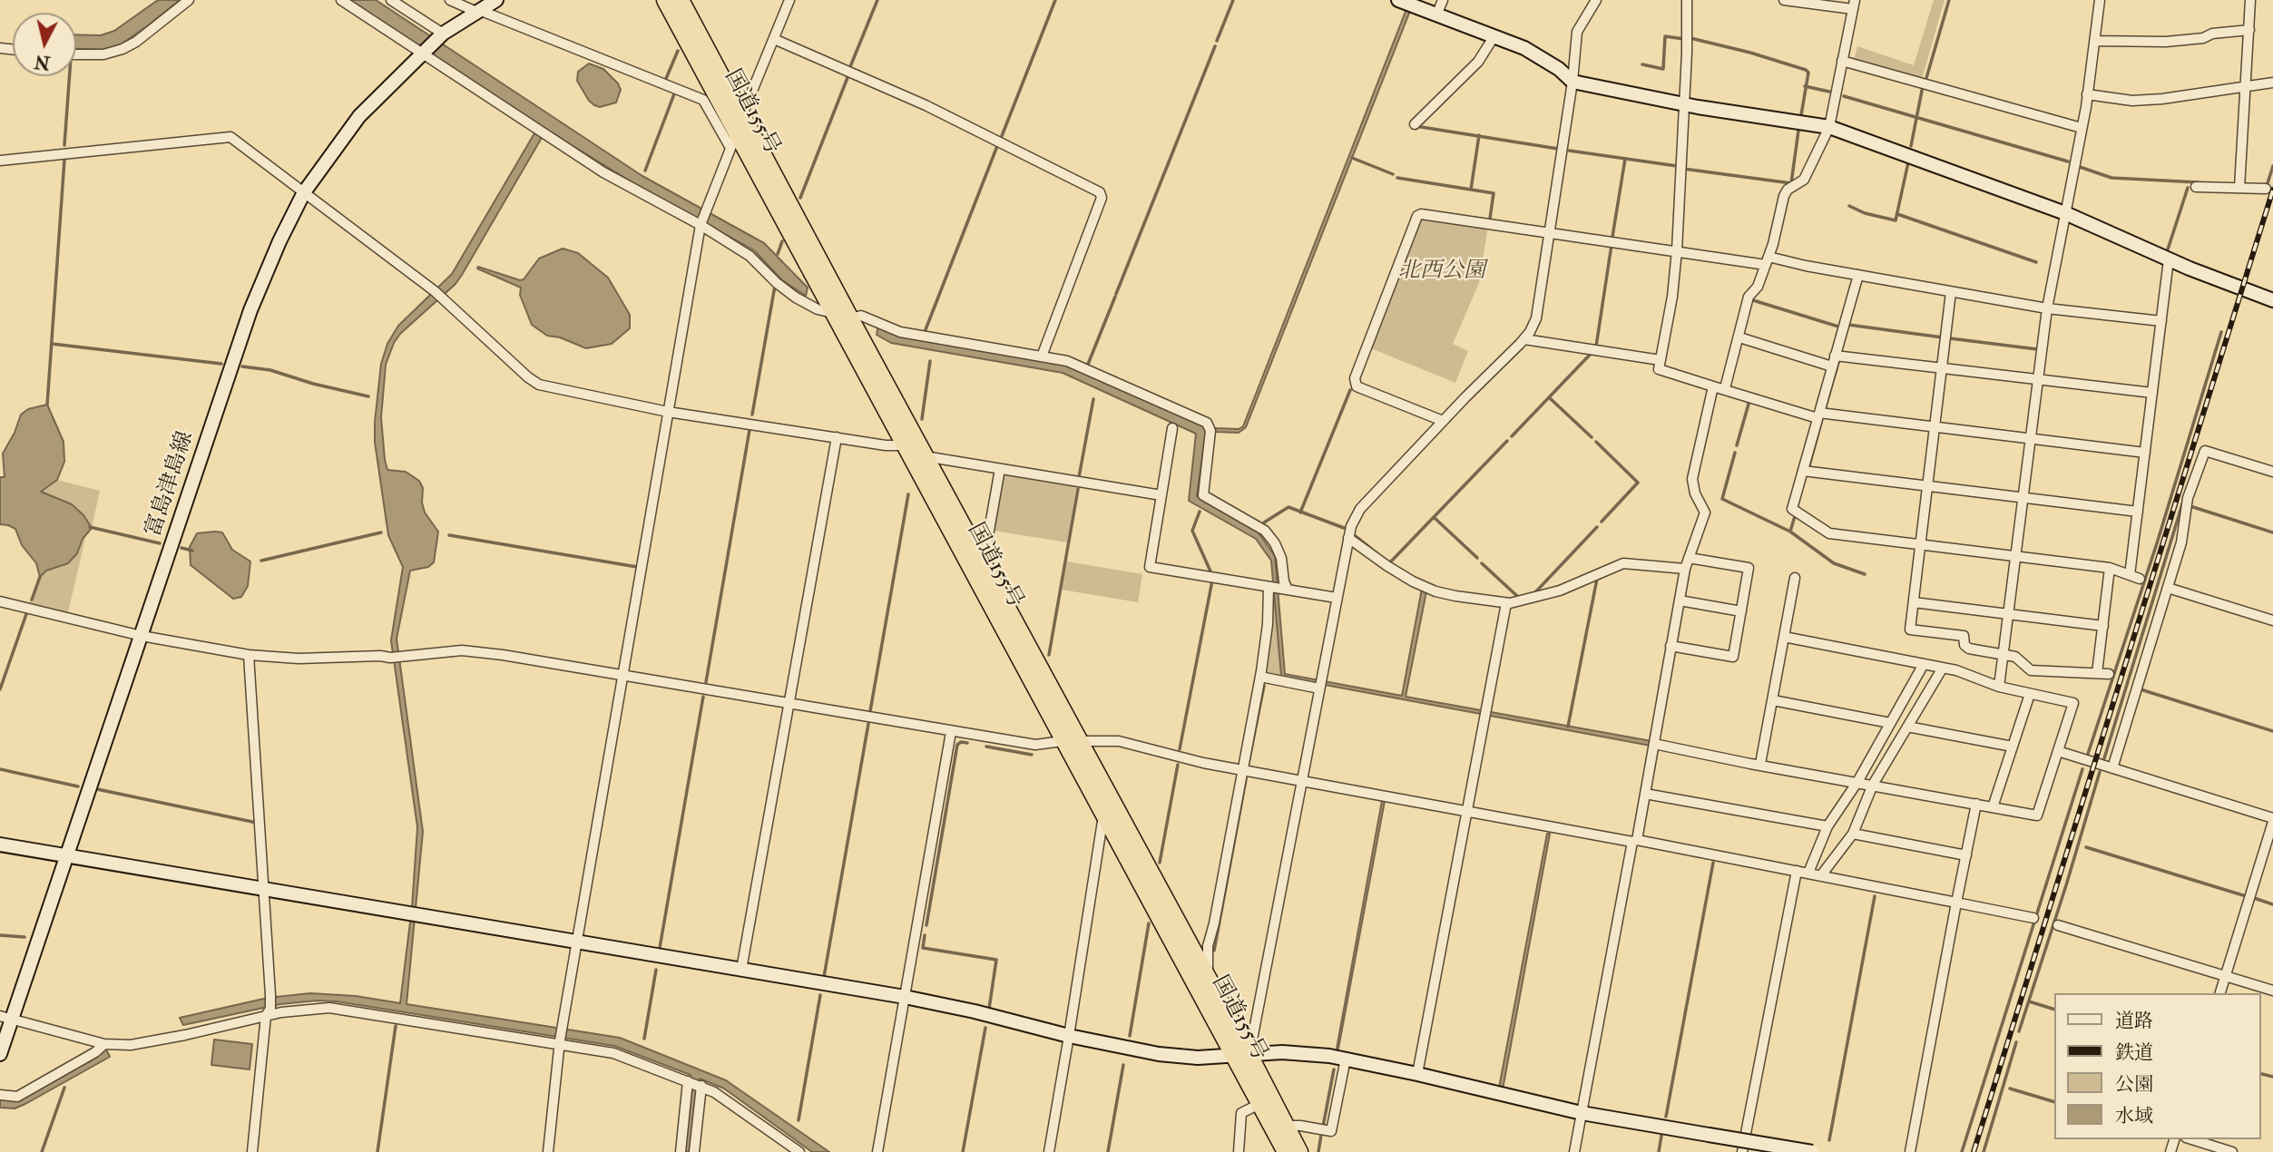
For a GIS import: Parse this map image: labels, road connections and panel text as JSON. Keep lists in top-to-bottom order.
{
  "streets": {
    "highway": ["国道155号"],
    "street": ["富島津島線"]
  },
  "parks": ["北西公園"],
  "legend": [
    "道路",
    "鉄道",
    "公園",
    "水域"
  ],
  "north": "bottom"
}
